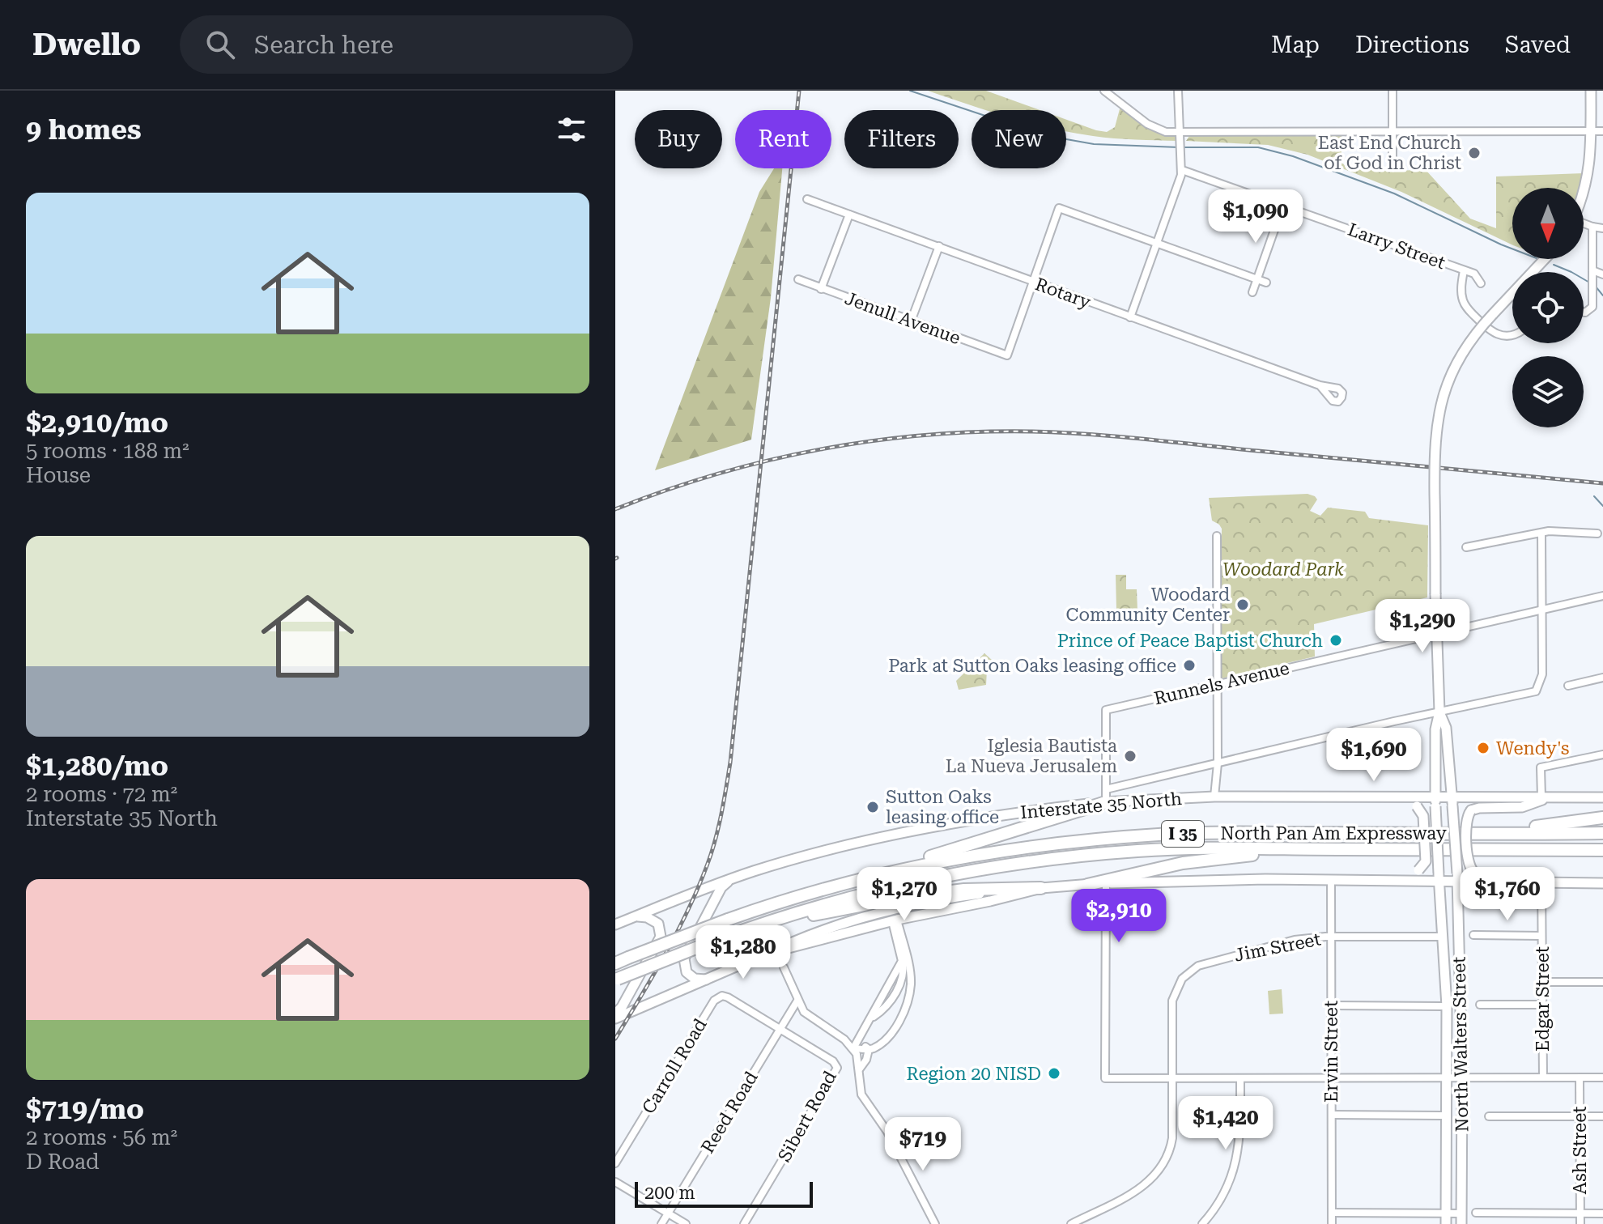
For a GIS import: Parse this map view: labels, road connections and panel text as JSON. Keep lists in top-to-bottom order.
{
  "streets": {
    "highway": ["North Pan Am Expressway", "I 35"],
    "main road": ["Interstate 35 North", "North Walters Street"],
    "street": [
      "Larry Street",
      "Rotary",
      "Jenull Avenue",
      "Runnels Avenue",
      "Jim Street",
      "Edgar Street",
      "Ervin Street",
      "Carroll Road",
      "Reed Road",
      "Sibert Road",
      "Ash Street"
    ]
  },
  "crossings": [
    ["Rotary", "Jenull Avenue"],
    ["Runnels Avenue", "Interstate 35 North"],
    ["Runnels Avenue", "North Walters Street"],
    ["Interstate 35 North", "North Walters Street"],
    ["Jim Street", "North Walters Street"],
    ["Jim Street", "Ervin Street"],
    ["Carroll Road", "Reed Road"],
    ["Carroll Road", "Sibert Road"],
    ["Reed Road", "Sibert Road"]
  ],
  "parks": ["Woodard Park"],
  "places": [
    "East End Church of God in Christ",
    "Woodard Community Center",
    "Prince of Peace Baptist Church",
    "Park at Sutton Oaks leasing office",
    "Wendy's",
    "Iglesia Bautista La Nueva Jerusalem",
    "Sutton Oaks leasing office",
    "Region 20 NISD"
  ],
  "scale_bar": "200 m",
  "north": "bottom",
  "page": {
    "header": "Dwello",
    "search": "Search here",
    "nav": ["Map", "Directions", "Saved"],
    "heading": "9 homes",
    "chip": [
      "Buy",
      "Rent",
      "Filters",
      "New"
    ],
    "list": [
      {
        "name": "$2,910/mo",
        "note": "5 rooms · 188 m² · House"
      },
      {
        "name": "$1,280/mo",
        "note": "2 rooms · 72 m² · Interstate 35 North"
      },
      {
        "name": "$719/mo",
        "note": "2 rooms · 56 m² · D Road"
      }
    ],
    "price": [
      "$1,090",
      "$1,290",
      "$1,690",
      "$1,270",
      "$1,760",
      "$2,910",
      "$1,280",
      "$1,420",
      "$719"
    ],
    "scale": "200 m"
  }
}
